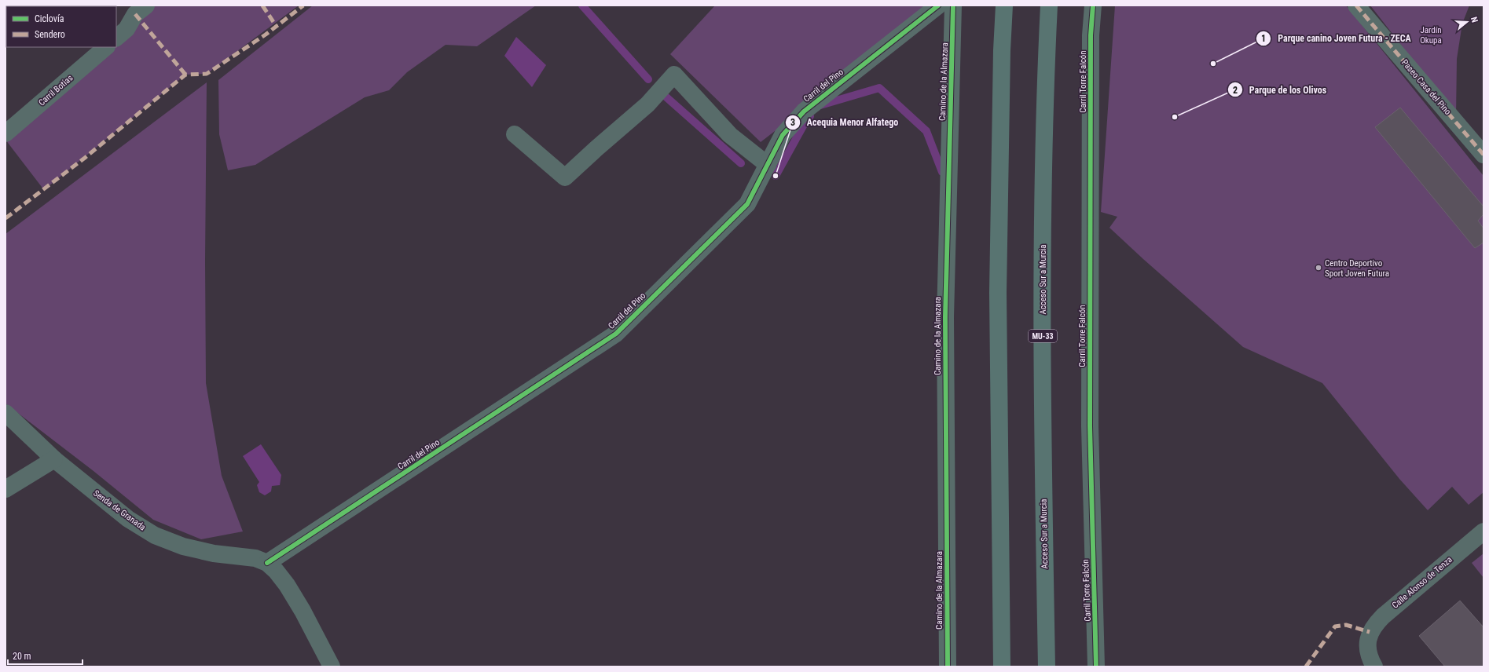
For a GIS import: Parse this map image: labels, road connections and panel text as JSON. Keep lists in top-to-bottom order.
{
  "streets": {
    "highway": ["Acceso Sur a Murcia", "MU-33"],
    "street": [
      "Camino de la Almazara",
      "Carril Torre Falcón",
      "Carril del Pino",
      "Paseo Casa del Pino",
      "Carril Botias",
      "Senda de Granada",
      "Calle Alonso de Tenza"
    ]
  },
  "crossings": [
    ["Carril del Pino", "Senda de Granada"]
  ],
  "parks": ["Jardín Okupa"],
  "places": [
    "Parque canino Joven Futura - ZECA",
    "Parque de los Olivos",
    "Acequia Menor Alfatego",
    "Centro Deportivo Sport Joven Futura"
  ],
  "legend": ["Ciclovía", "Sendero"],
  "scale_bar": "20 m",
  "north": "right"
}
